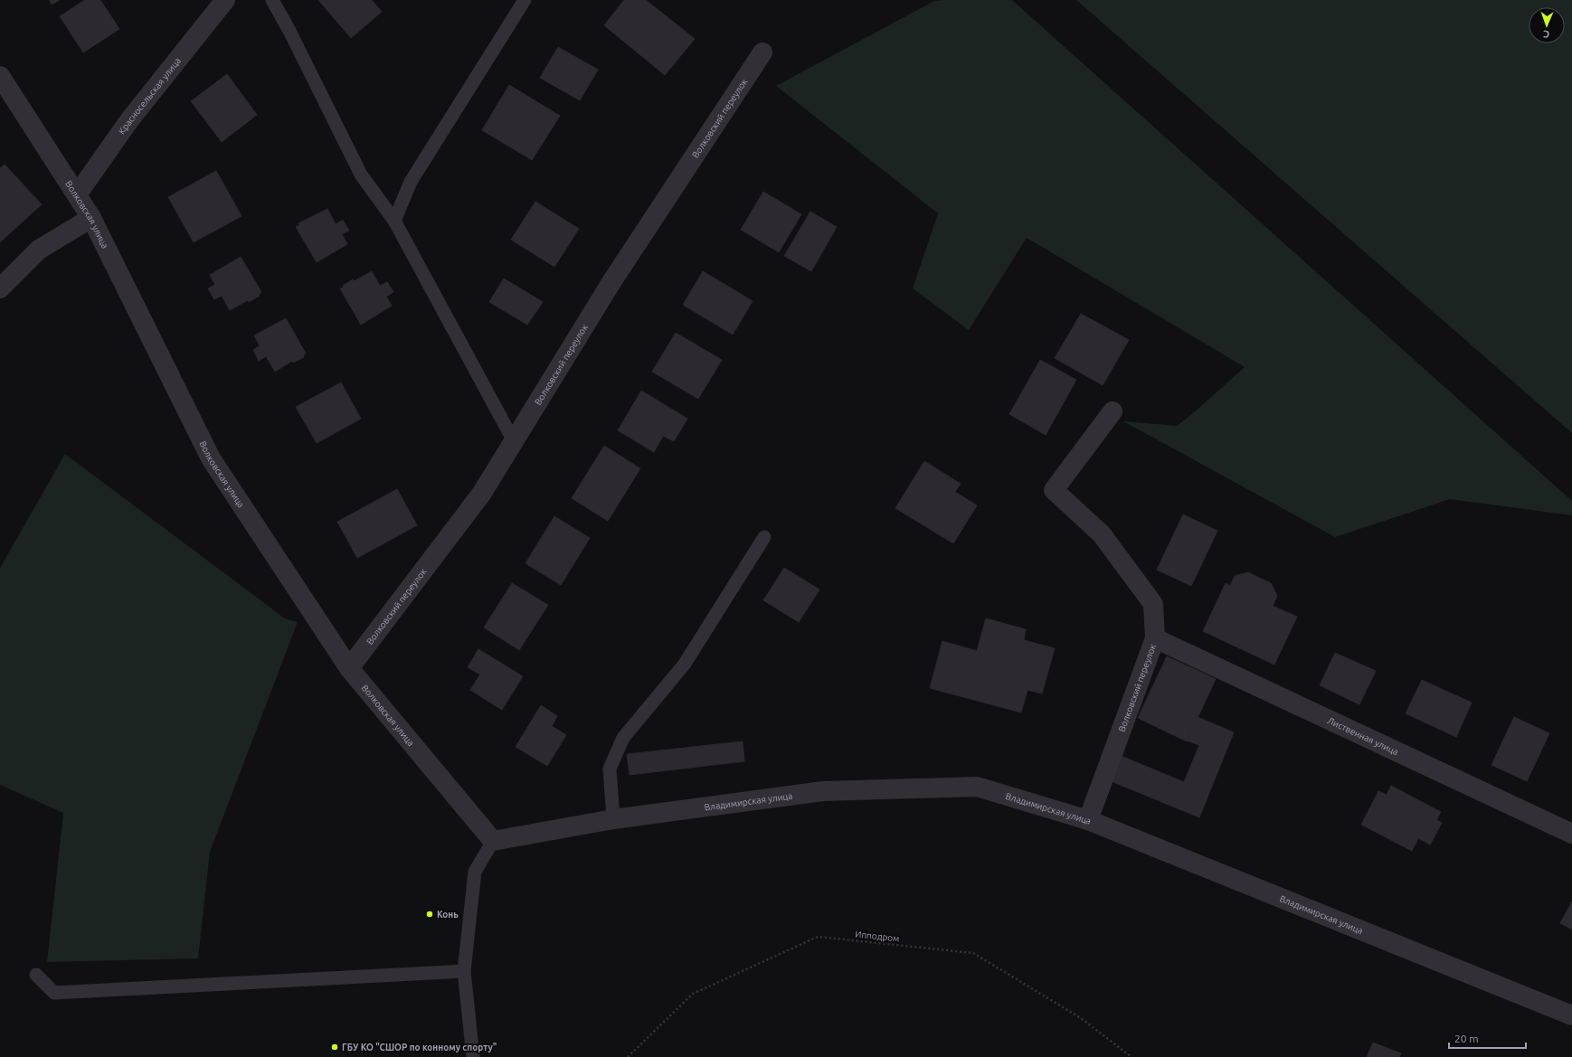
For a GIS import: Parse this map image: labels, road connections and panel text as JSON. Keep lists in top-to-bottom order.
{
  "streets": {
    "street": [
      "Красносельская улица",
      "Волковский переулок",
      "Волковская улица",
      "Лиственная улица",
      "Владимирская улица"
    ],
    "path": ["Ипподром"]
  },
  "crossings": [
    ["Красносельская улица", "Волковская улица"],
    ["Волковский переулок", "Волковская улица"],
    ["Волковский переулок", "Лиственная улица"],
    ["Волковский переулок", "Владимирская улица"],
    ["Волковская улица", "Владимирская улица"]
  ],
  "places": ["Конь", "ГБУ КО \"СШОР по конному спорту\""],
  "scale_bar": "20 m",
  "north": "bottom"
}
